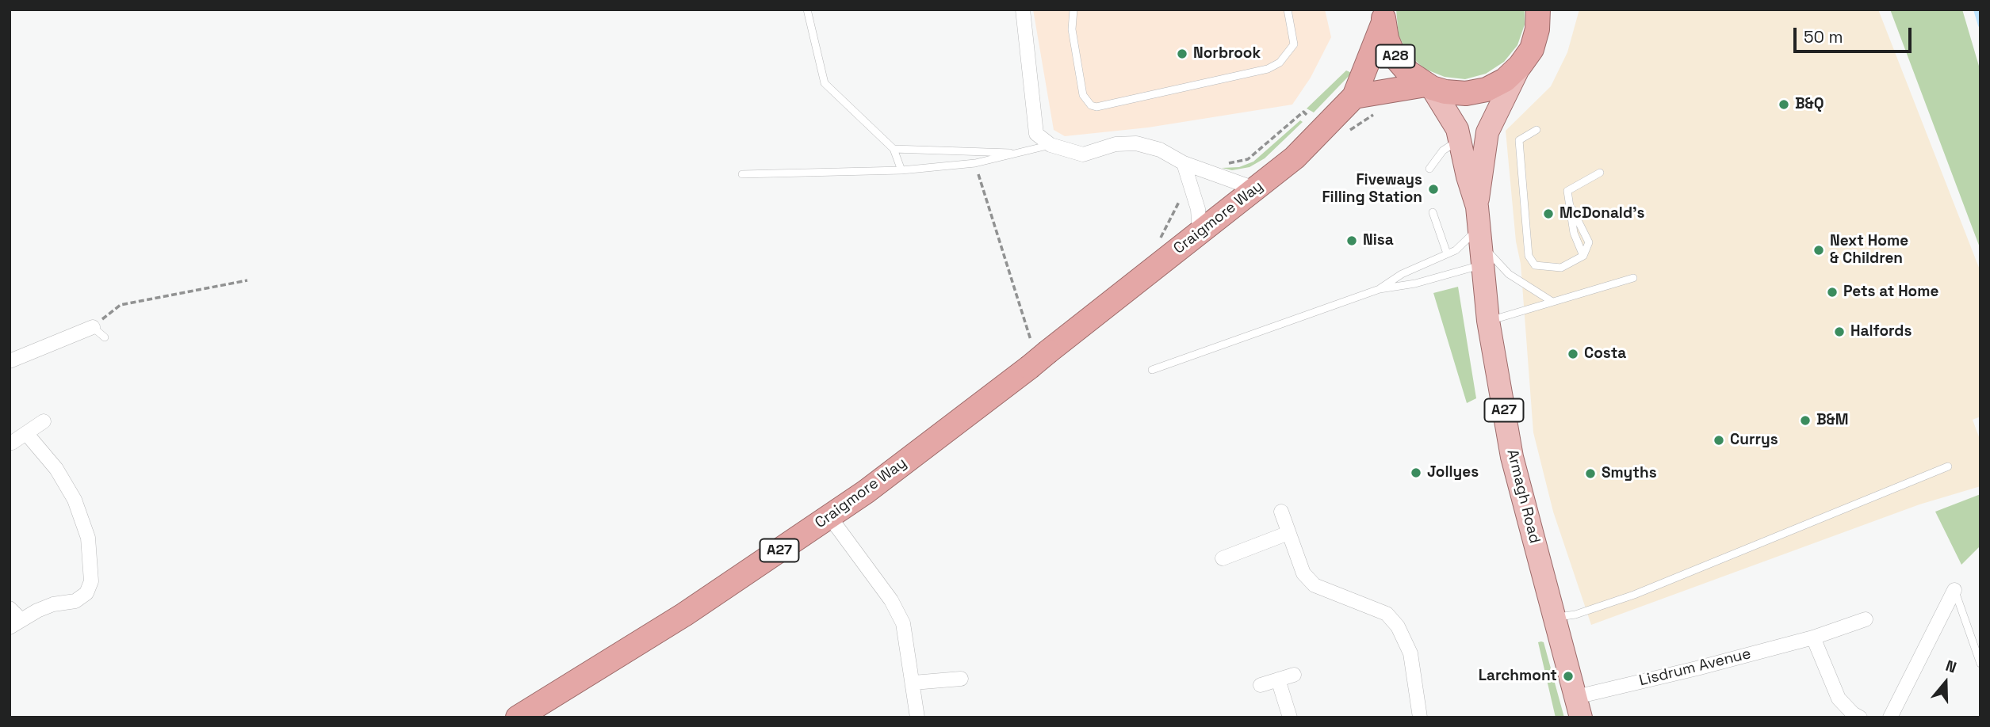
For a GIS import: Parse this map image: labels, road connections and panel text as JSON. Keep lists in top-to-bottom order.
{
  "streets": {
    "highway": ["A28", "Craigmore Way", "A27"],
    "main road": ["Armagh Road"],
    "street": ["Lisdrum Avenue"]
  },
  "crossings": [
    ["A28", "Craigmore Way"],
    ["A28", "Armagh Road"],
    ["Armagh Road", "Lisdrum Avenue"]
  ],
  "places": [
    "Norbrook",
    "B&Q",
    "Fiveways Filling Station",
    "McDonald's",
    "Nisa",
    "Next Home & Children",
    "Pets at Home",
    "Halfords",
    "Costa",
    "B&M",
    "Currys",
    "Jollyes",
    "Smyths",
    "Larchmont"
  ],
  "scale_bar": "50 m",
  "north": "top"
}
